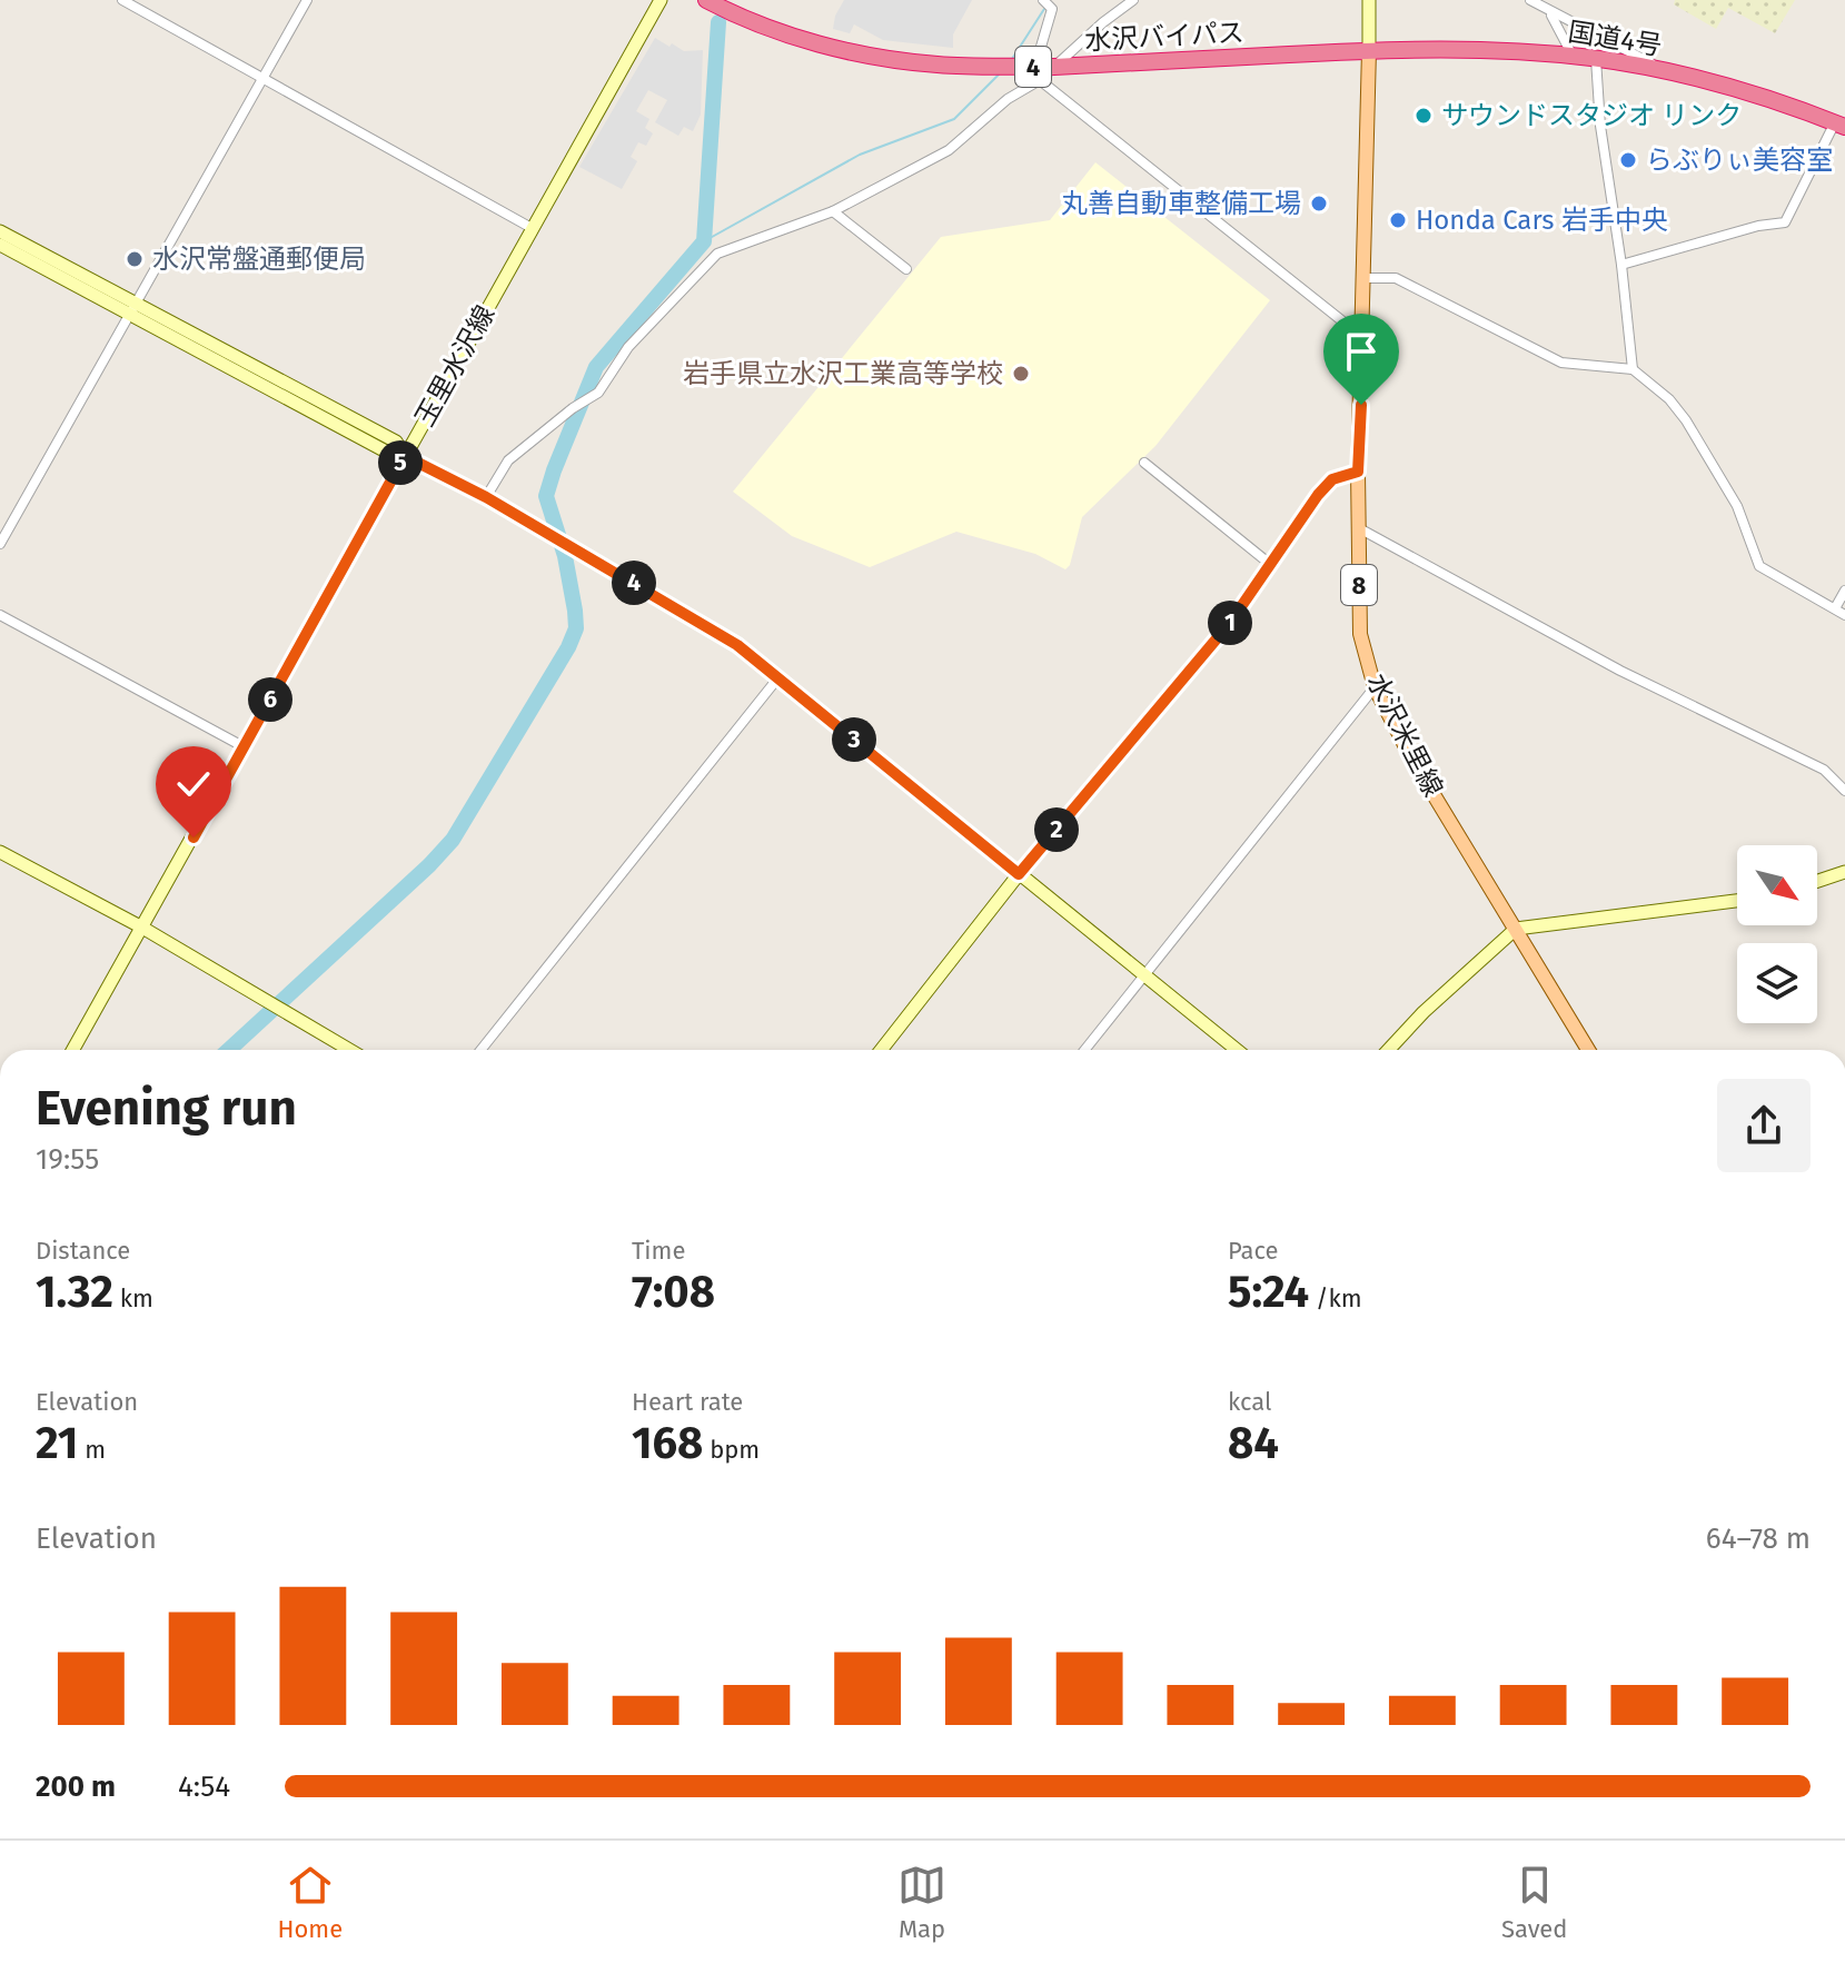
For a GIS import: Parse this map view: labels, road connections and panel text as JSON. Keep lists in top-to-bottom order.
{
  "streets": {
    "highway": ["水沢バイパス", "国道4号", "4"],
    "main road": ["8", "水沢米里線"],
    "street": ["玉里水沢線"]
  },
  "crossings": [
    ["水沢バイパス", "国道4号"],
    ["水沢バイパス", "水沢米里線"],
    ["国道4号", "水沢米里線"]
  ],
  "places": [
    "サウンドスタジオ リンク",
    "らぶりぃ美容室",
    "丸善自動車整備工場",
    "Honda Cars 岩手中央",
    "水沢常盤通郵便局",
    "岩手県立水沢工業高等学校"
  ],
  "north": "bottom right",
  "page": {
    "pins": [
      "5",
      "4",
      "1",
      "6",
      "3",
      "2"
    ],
    "heading": ["Evening run", "19:55"],
    "stats": [
      ["Distance", "1.32 km"],
      ["Time", "7:08"],
      ["Pace", "5:24 /km"],
      ["Elevation", "21 m"],
      ["Heart rate", "168 bpm"],
      ["kcal", "84"]
    ],
    "chart": ["Elevation", "64–78 m"],
    "list": [
      {
        "name": "200 m",
        "note": "4:54"
      }
    ],
    "tabs": ["Home", "Map", "Saved"]
  }
}
